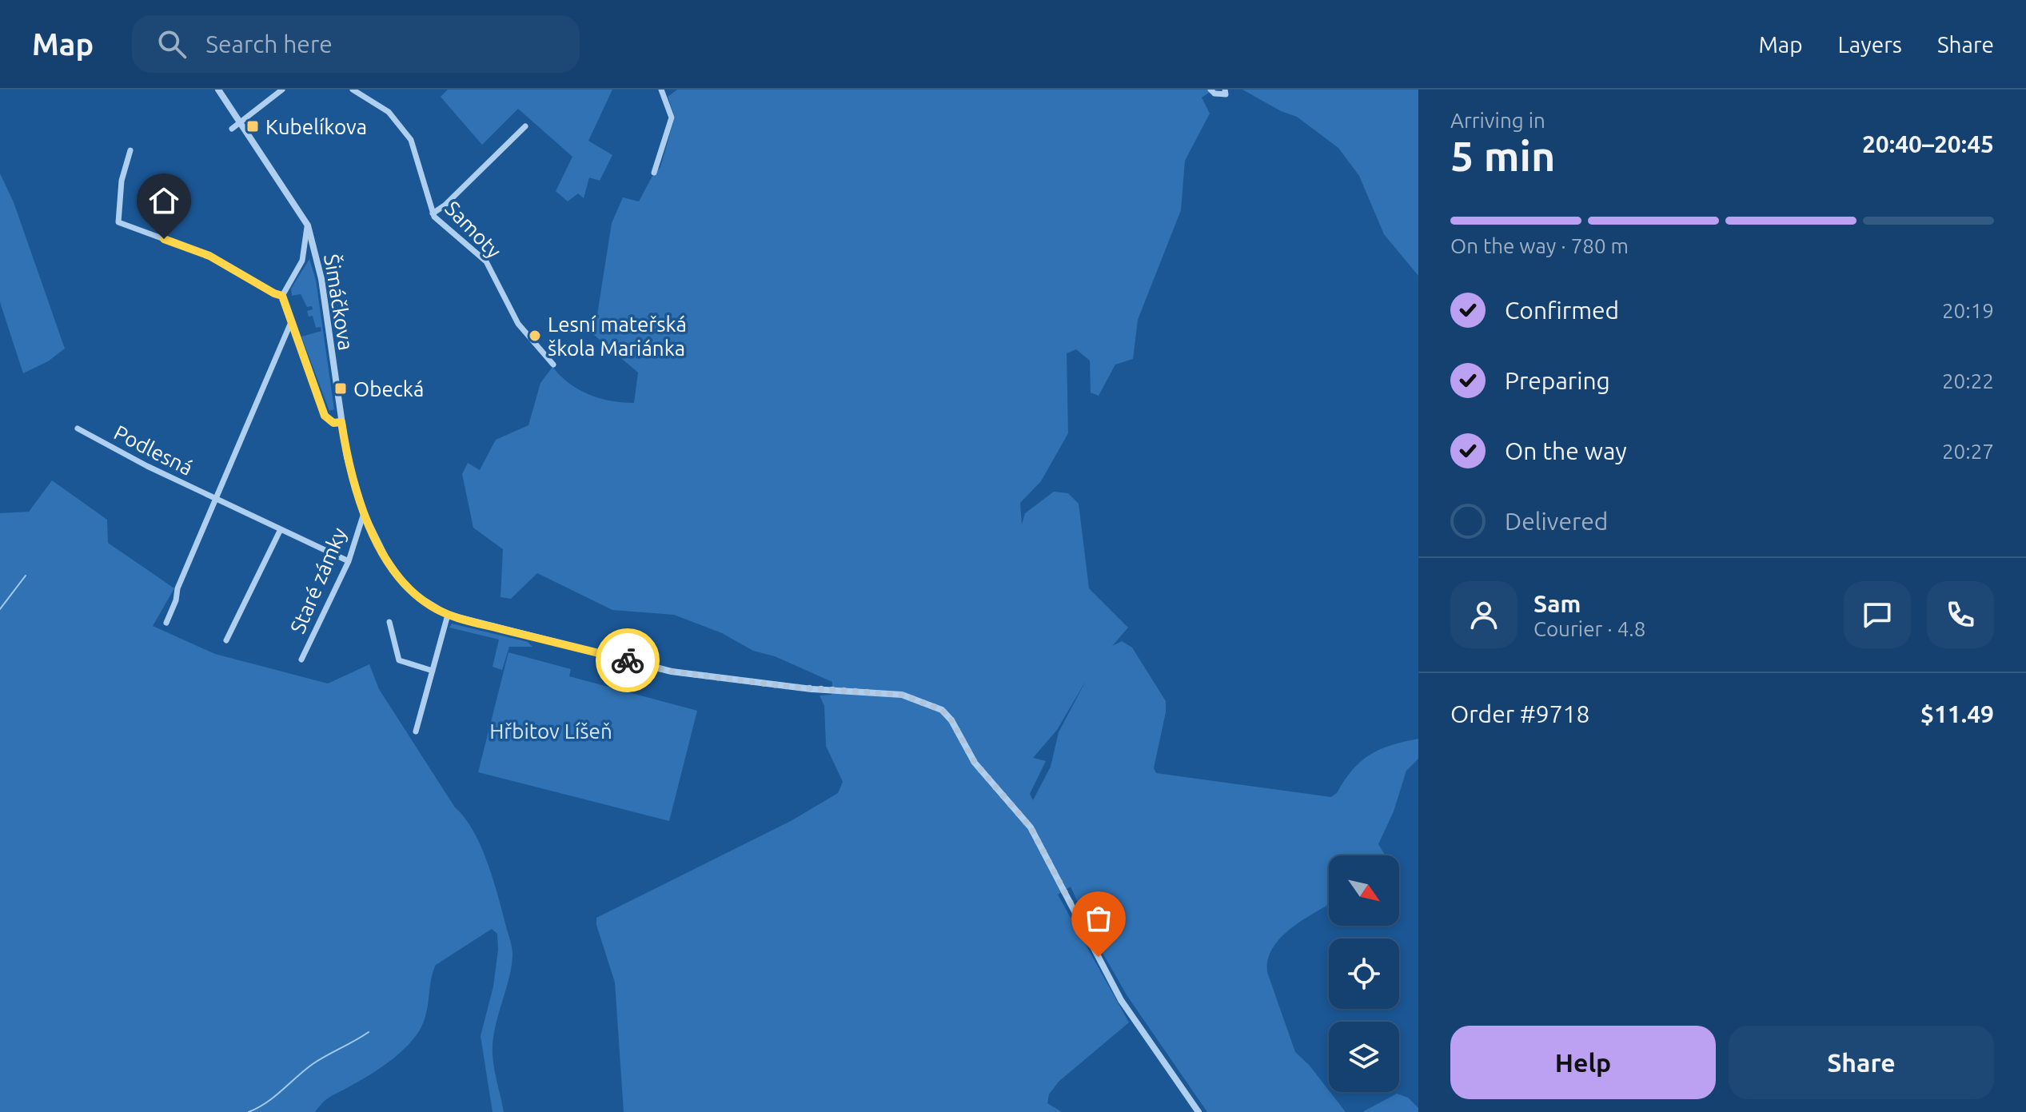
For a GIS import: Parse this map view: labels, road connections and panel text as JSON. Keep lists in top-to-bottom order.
{
  "streets": {
    "street": [
      "Samoty",
      "Šimáčkova",
      "Podlesná",
      "Staré zámky"
    ]
  },
  "crossings": [
    ["Šimáčkova", "Staré zámky"],
    ["Podlesná", "Staré zámky"]
  ],
  "parks": ["Hřbitov Líšeň"],
  "places": {
    "transit": ["Kubelíkova", "Obecká"],
    "other": ["Lesní mateřská škola Mariánka"]
  },
  "north": "bottom right",
  "page": {
    "header": "Map",
    "search": "Search here",
    "nav": ["Map", "Layers", "Share"],
    "heading": ["5 min", "Arriving in", "20:40–20:45"],
    "panel": [
      "Sam",
      "Courier · 4.8",
      "Order #9718",
      "$11.49"
    ],
    "bar": "On the way · 780 m",
    "list": [
      ["Confirmed", "20:19"],
      ["Preparing", "20:22"],
      ["On the way", "20:27"],
      "Delivered"
    ],
    "buttons": ["Help", "Share"]
  }
}
